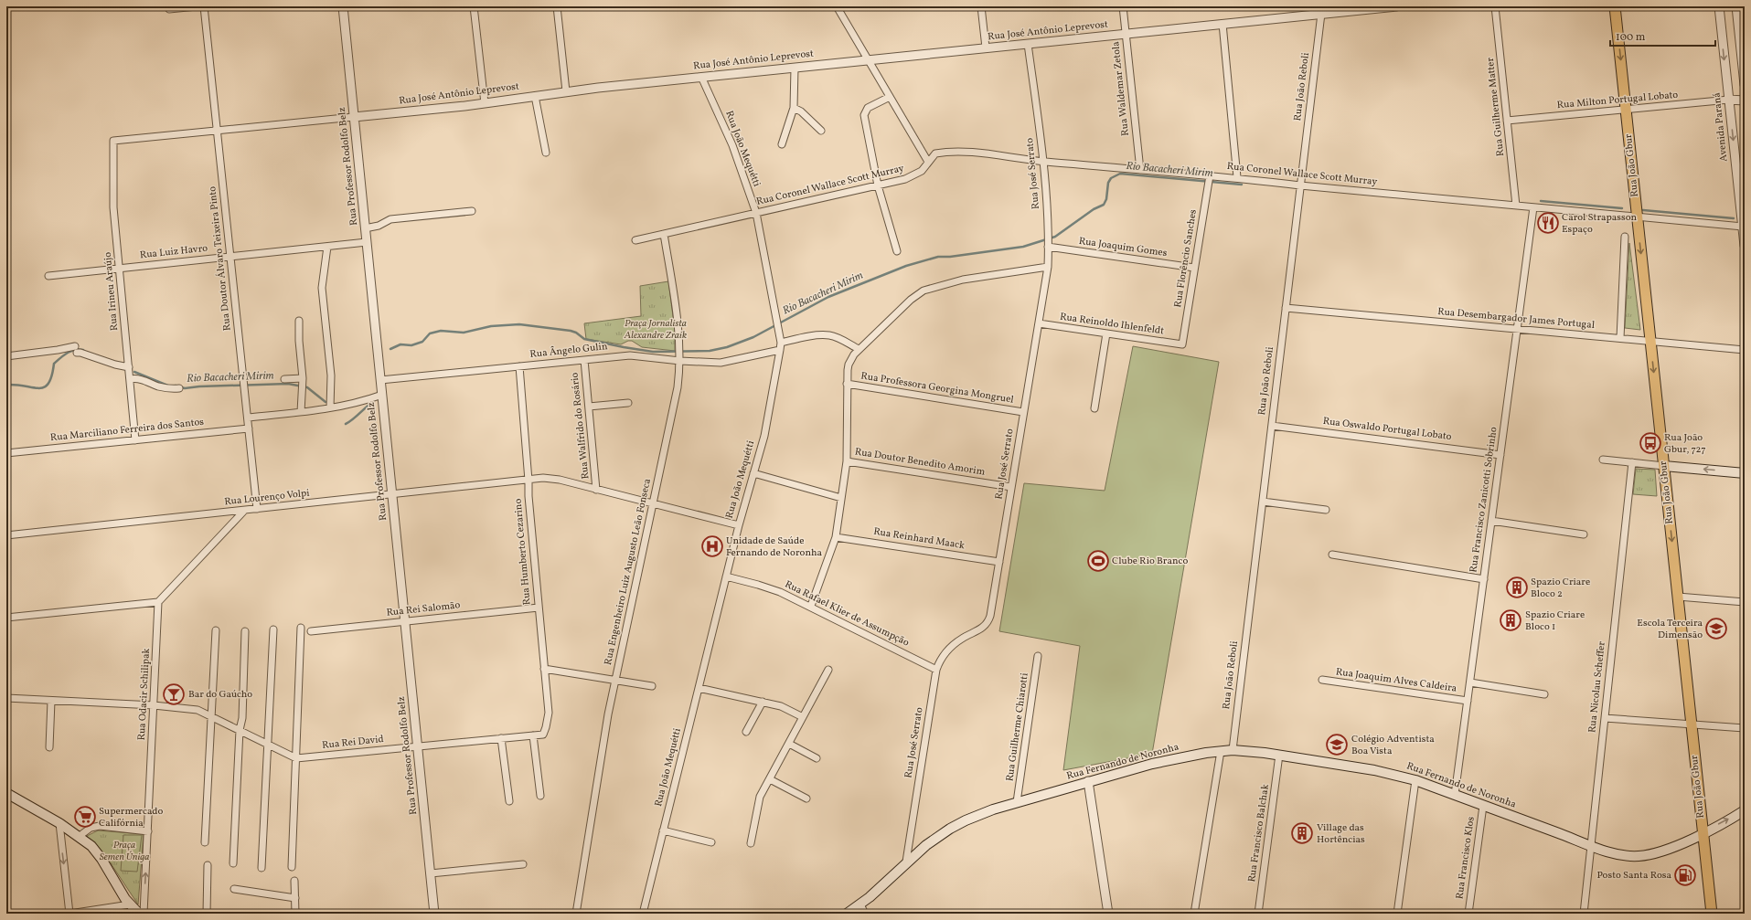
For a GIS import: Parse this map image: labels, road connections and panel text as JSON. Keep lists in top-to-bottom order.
{
  "streets": {
    "main road": ["Rua João Gbur", "Rua Fernando de Noronha"],
    "street": [
      "Rua José Antônio Leprevost",
      "Rua João Reboli",
      "Rua Waldemar Zetola",
      "Rua Milton Portugal Lobato",
      "Rua Guilherme Matter",
      "Avenida Paraná",
      "Rua João Mequétti",
      "Rua Professor Rodolfo Belz",
      "Rua José Serrato",
      "Rua Coronel Wallace Scott Murray",
      "Rua Joaquim Gomes",
      "Rua Luiz Havro",
      "Rua Doutor Álvaro Teixeira Pinto",
      "Rua Florêncio Sanches",
      "Rua Irineu Araújo",
      "Rua Desembargador James Portugal",
      "Rua Reinoldo Ihlenfeldt",
      "Rua Ângelo Gulin",
      "Rua Professora Georgina Mongruel",
      "Rua Walfrido do Rosário",
      "Rua Oswaldo Portugal Lobato",
      "Rua Marciliano Ferreira dos Santos",
      "Rua Doutor Benedito Amorim",
      "Rua Lourenço Volpi",
      "Rua Francisco Zanicotti Sobrinho",
      "Rua Reinhard Maack",
      "Rua Humberto Cezarino",
      "Rua Engenheiro Luiz Augusto Leão Fonseca",
      "Rua Rei Salomão",
      "Rua Rafael Klier de Assumpção",
      "Rua Joaquim Alves Caldeira",
      "Rua Nicolau Scheffer",
      "Rua Odacir Schilipak",
      "Rua Guilherme Chiarotti",
      "Rua Rei David",
      "Rua Francisco Balchak",
      "Rua Francisco Klos"
    ]
  },
  "crossings": [
    ["Rua José Antônio Leprevost", "Rua João Reboli"],
    ["Rua José Antônio Leprevost", "Rua Waldemar Zetola"],
    ["Rua José Antônio Leprevost", "Rua João Mequétti"],
    ["Rua José Antônio Leprevost", "Rua Professor Rodolfo Belz"],
    ["Rua José Antônio Leprevost", "Rua José Serrato"],
    ["Rua José Antônio Leprevost", "Rua Doutor Álvaro Teixeira Pinto"],
    ["Rua José Antônio Leprevost", "Rua Irineu Araújo"],
    ["Rua João Reboli", "Rua Coronel Wallace Scott Murray"],
    ["Rua João Reboli", "Rua Desembargador James Portugal"],
    ["Rua João Reboli", "Rua Oswaldo Portugal Lobato"],
    ["Rua João Reboli", "Rua Fernando de Noronha"],
    ["Rua Waldemar Zetola", "Rua Coronel Wallace Scott Murray"],
    ["Rua Milton Portugal Lobato", "Rua Guilherme Matter"],
    ["Rua Milton Portugal Lobato", "Avenida Paraná"],
    ["Rua Milton Portugal Lobato", "Rua João Gbur"],
    ["Rua Guilherme Matter", "Rua Coronel Wallace Scott Murray"],
    ["Avenida Paraná", "Rua Coronel Wallace Scott Murray"],
    ["Rua João Mequétti", "Rua Coronel Wallace Scott Murray"],
    ["Rua João Mequétti", "Rua Ângelo Gulin"],
    ["Rua João Mequétti", "Rua Lourenço Volpi"],
    ["Rua João Mequétti", "Rua Rafael Klier de Assumpção"],
    ["Rua João Gbur", "Rua Coronel Wallace Scott Murray"],
    ["Rua João Gbur", "Rua Desembargador James Portugal"],
    ["Rua João Gbur", "Rua Fernando de Noronha"],
    ["Rua Professor Rodolfo Belz", "Rua Luiz Havro"],
    ["Rua Professor Rodolfo Belz", "Rua Ângelo Gulin"],
    ["Rua Professor Rodolfo Belz", "Rua Lourenço Volpi"],
    ["Rua Professor Rodolfo Belz", "Rua Rei Salomão"],
    ["Rua Professor Rodolfo Belz", "Rua Rei David"],
    ["Rua José Serrato", "Rua Coronel Wallace Scott Murray"],
    ["Rua José Serrato", "Rua Joaquim Gomes"],
    ["Rua José Serrato", "Rua Reinoldo Ihlenfeldt"],
    ["Rua José Serrato", "Rua Professora Georgina Mongruel"],
    ["Rua José Serrato", "Rua Doutor Benedito Amorim"],
    ["Rua José Serrato", "Rua Reinhard Maack"],
    ["Rua José Serrato", "Rua Rafael Klier de Assumpção"],
    ["Rua José Serrato", "Rua Fernando de Noronha"],
    ["Rua Coronel Wallace Scott Murray", "Rua Florêncio Sanches"],
    ["Rua Coronel Wallace Scott Murray", "Rua Francisco Zanicotti Sobrinho"],
    ["Rua Coronel Wallace Scott Murray", "Rua Engenheiro Luiz Augusto Leão Fonseca"],
    ["Rua Joaquim Gomes", "Rua Florêncio Sanches"],
    ["Rua Luiz Havro", "Rua Doutor Álvaro Teixeira Pinto"],
    ["Rua Luiz Havro", "Rua Irineu Araújo"],
    ["Rua Doutor Álvaro Teixeira Pinto", "Rua Marciliano Ferreira dos Santos"],
    ["Rua Doutor Álvaro Teixeira Pinto", "Rua Lourenço Volpi"],
    ["Rua Florêncio Sanches", "Rua Reinoldo Ihlenfeldt"],
    ["Rua Irineu Araújo", "Rua Marciliano Ferreira dos Santos"],
    ["Rua Desembargador James Portugal", "Rua Francisco Zanicotti Sobrinho"],
    ["Rua Ângelo Gulin", "Rua Walfrido do Rosário"],
    ["Rua Ângelo Gulin", "Rua Humberto Cezarino"],
    ["Rua Ângelo Gulin", "Rua Engenheiro Luiz Augusto Leão Fonseca"],
    ["Rua Walfrido do Rosário", "Rua Lourenço Volpi"],
    ["Rua Oswaldo Portugal Lobato", "Rua Francisco Zanicotti Sobrinho"],
    ["Rua Lourenço Volpi", "Rua Humberto Cezarino"],
    ["Rua Lourenço Volpi", "Rua Engenheiro Luiz Augusto Leão Fonseca"],
    ["Rua Francisco Zanicotti Sobrinho", "Rua Joaquim Alves Caldeira"],
    ["Rua Francisco Zanicotti Sobrinho", "Rua Fernando de Noronha"],
    ["Rua Humberto Cezarino", "Rua Rei Salomão"],
    ["Rua Humberto Cezarino", "Rua Rei David"],
    ["Rua Nicolau Scheffer", "Rua Fernando de Noronha"],
    ["Rua Guilherme Chiarotti", "Rua Fernando de Noronha"],
    ["Rua Fernando de Noronha", "Rua Francisco Balchak"],
    ["Rua Fernando de Noronha", "Rua Francisco Klos"]
  ],
  "one_way": ["Rua João Gbur"],
  "water": ["Rio Bacacheri Mirim"],
  "parks": ["Praça Jornalista Alexandre Zraik", "Praça Semen Úniga"],
  "places": {
    "restaurant": ["Carol Strapasson Espaço"],
    "bus stop": ["Rua João Gbur, 727"],
    "hospital": ["Unidade de Saúde Fernando de Noronha"],
    "sports": ["Clube Rio Branco"],
    "building": ["Spazio Criare Bloco 2", "Spazio Criare Bloco 1", "Village das Hortências"],
    "school or university": ["Escola Terceira Dimensão", "Colégio Adventista Boa Vista"],
    "bar": ["Bar do Gaúcho"],
    "supermarket": ["Supermercado Califórnia"],
    "fuel station": ["Posto Santa Rosa"]
  },
  "scale_bar": "100 m"
}
